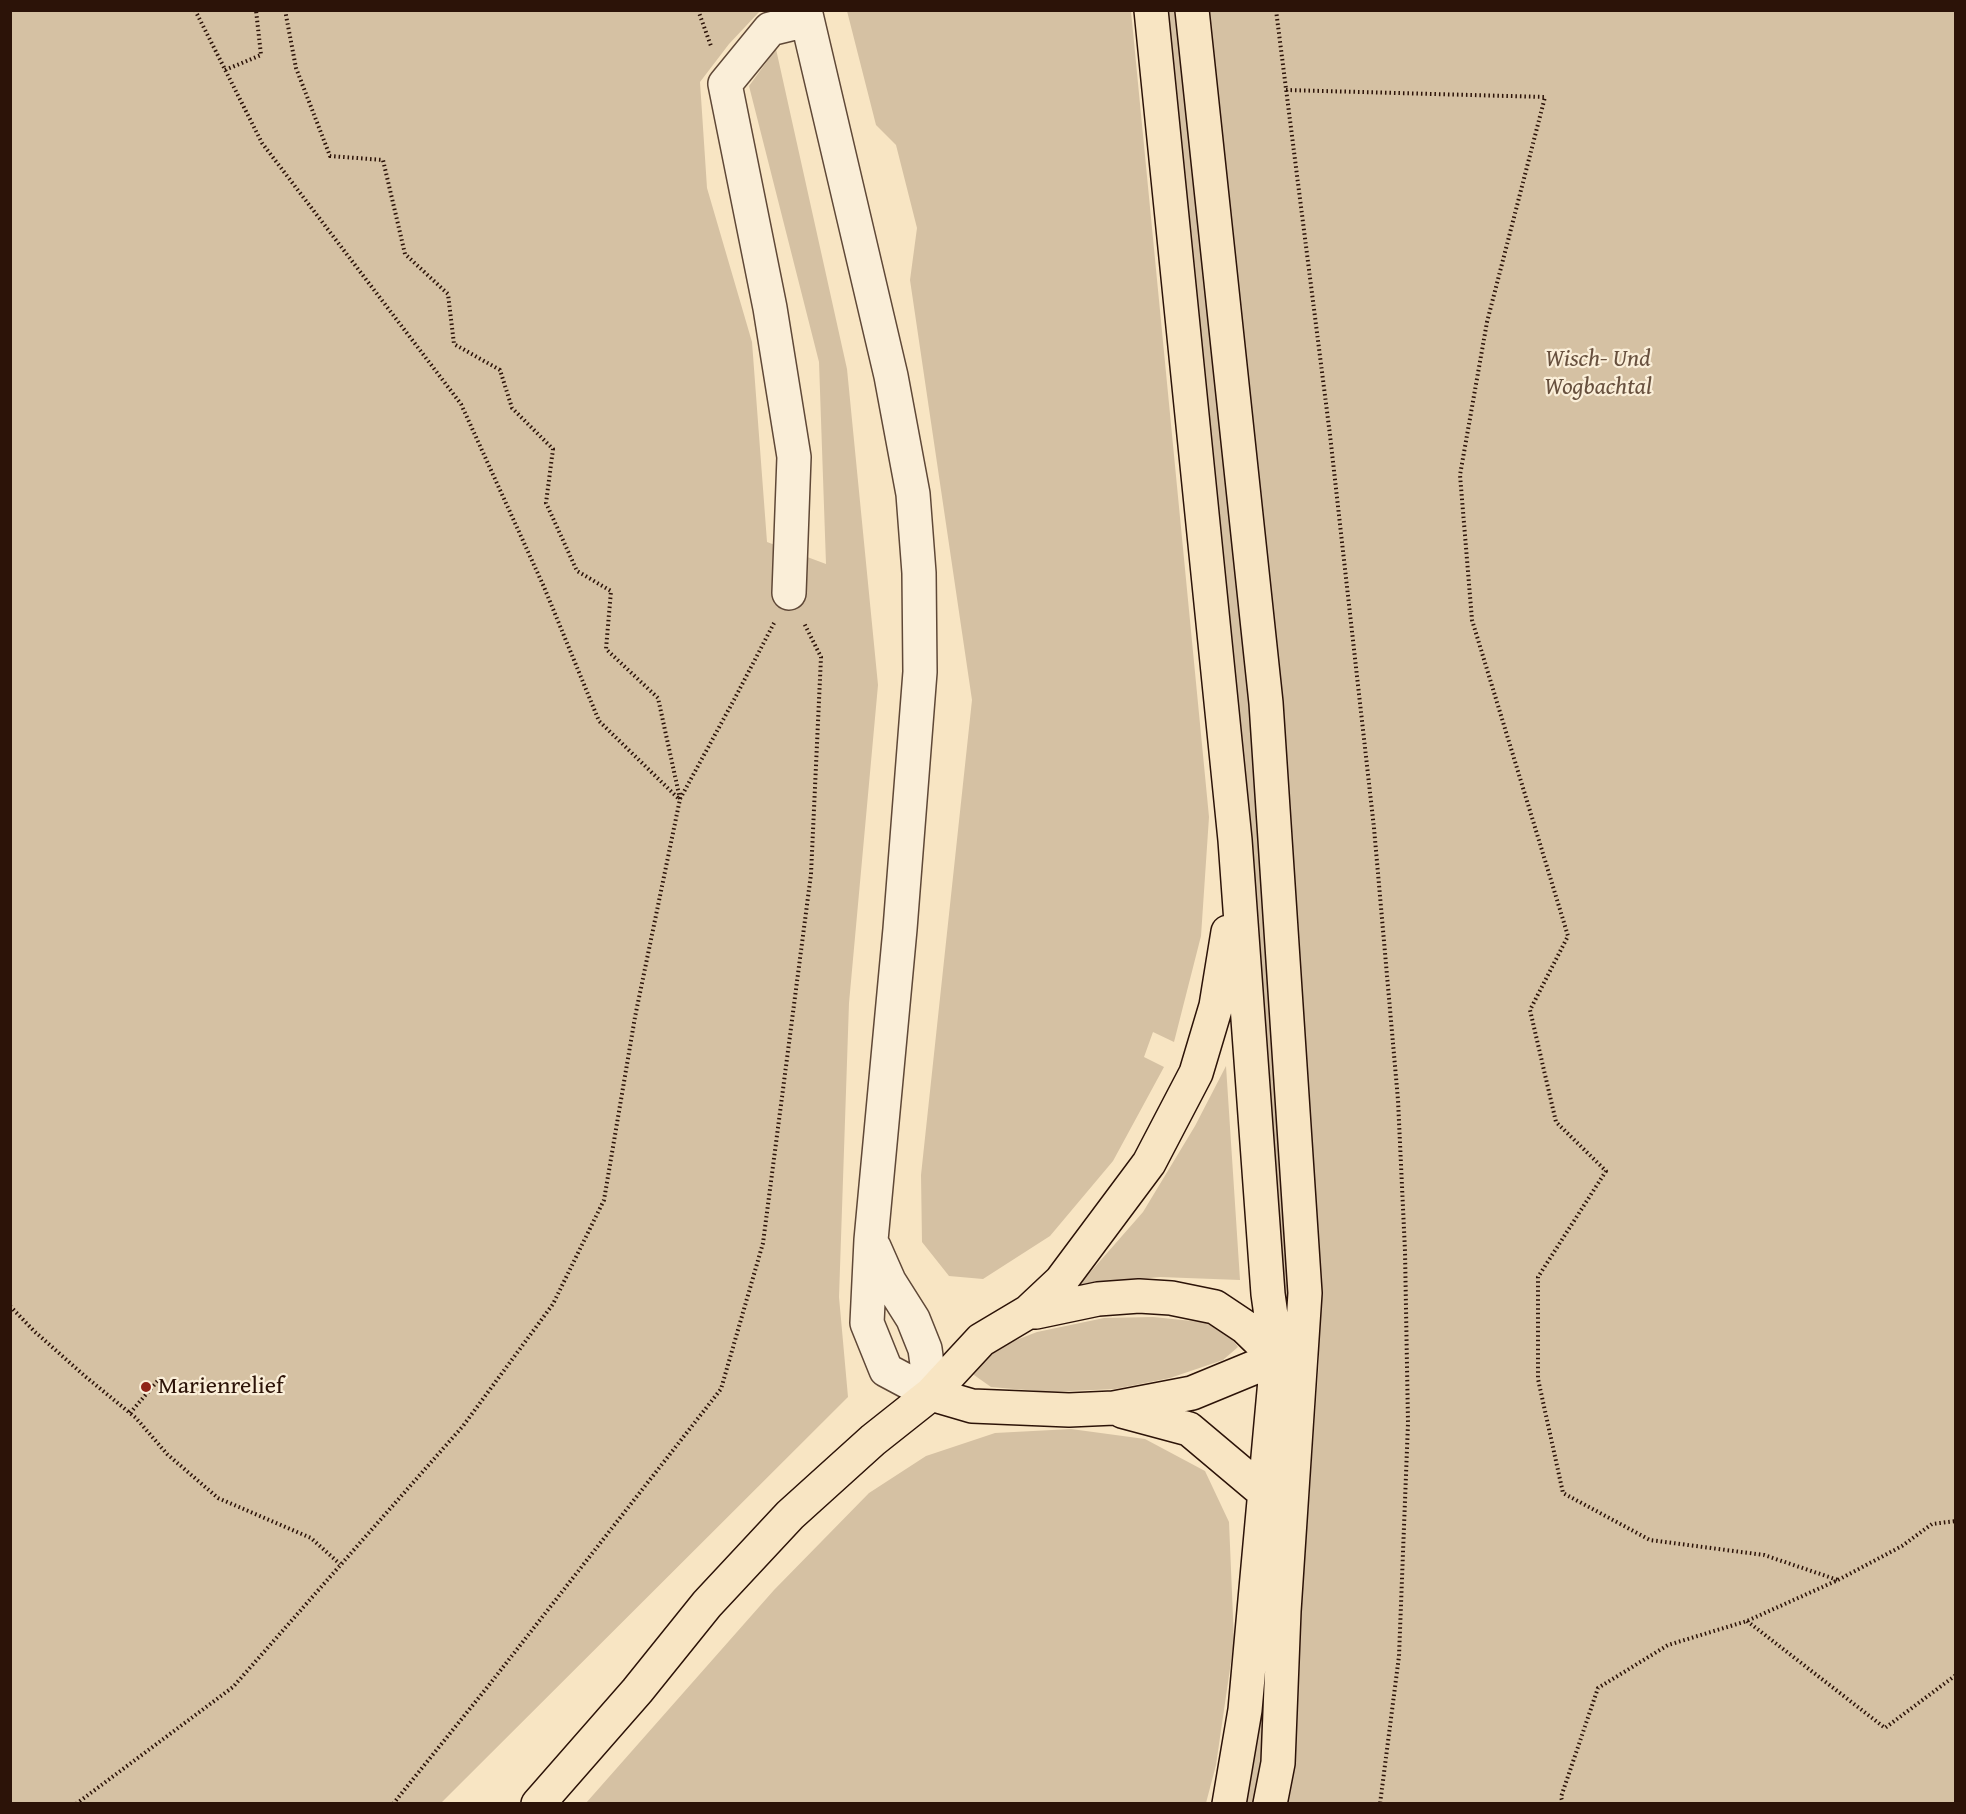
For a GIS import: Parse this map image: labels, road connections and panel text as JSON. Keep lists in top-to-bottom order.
{
  "parks": ["Wisch- Und Wogbachtal"],
  "places": ["Marienrelief"]
}
